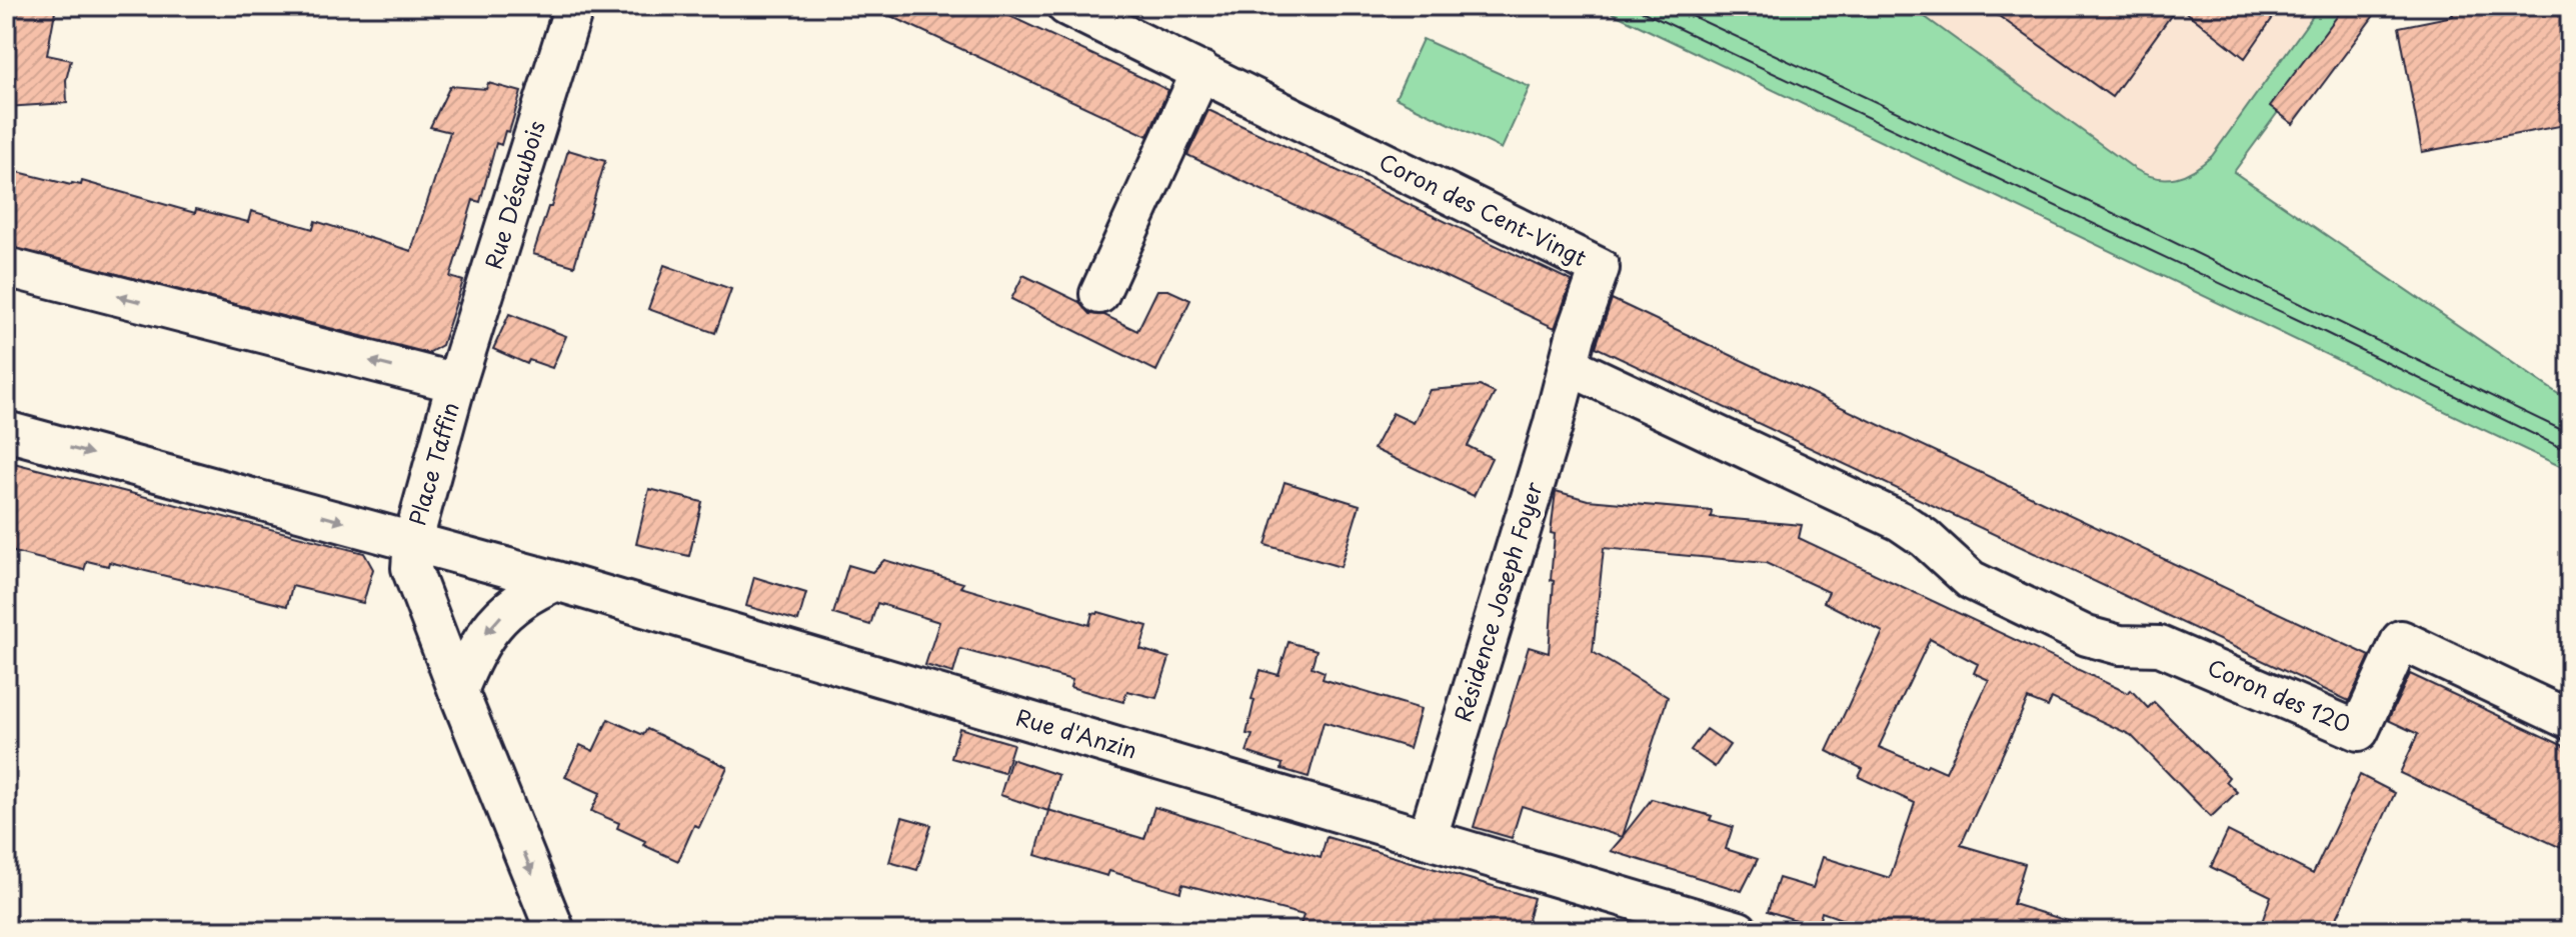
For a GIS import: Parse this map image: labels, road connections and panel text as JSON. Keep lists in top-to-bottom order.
{
  "streets": {
    "street": [
      "Rue Désaubois",
      "Coron des Cent-Vingt",
      "Place Taffin",
      "Résidence Joseph Foyer",
      "Coron des 120",
      "Rue d'Anzin"
    ]
  },
  "crossings": [
    ["Rue Désaubois", "Place Taffin"],
    ["Coron des Cent-Vingt", "Résidence Joseph Foyer"],
    ["Coron des Cent-Vingt", "Coron des 120"],
    ["Place Taffin", "Rue d'Anzin"],
    ["Résidence Joseph Foyer", "Coron des 120"],
    ["Résidence Joseph Foyer", "Rue d'Anzin"]
  ]
}
